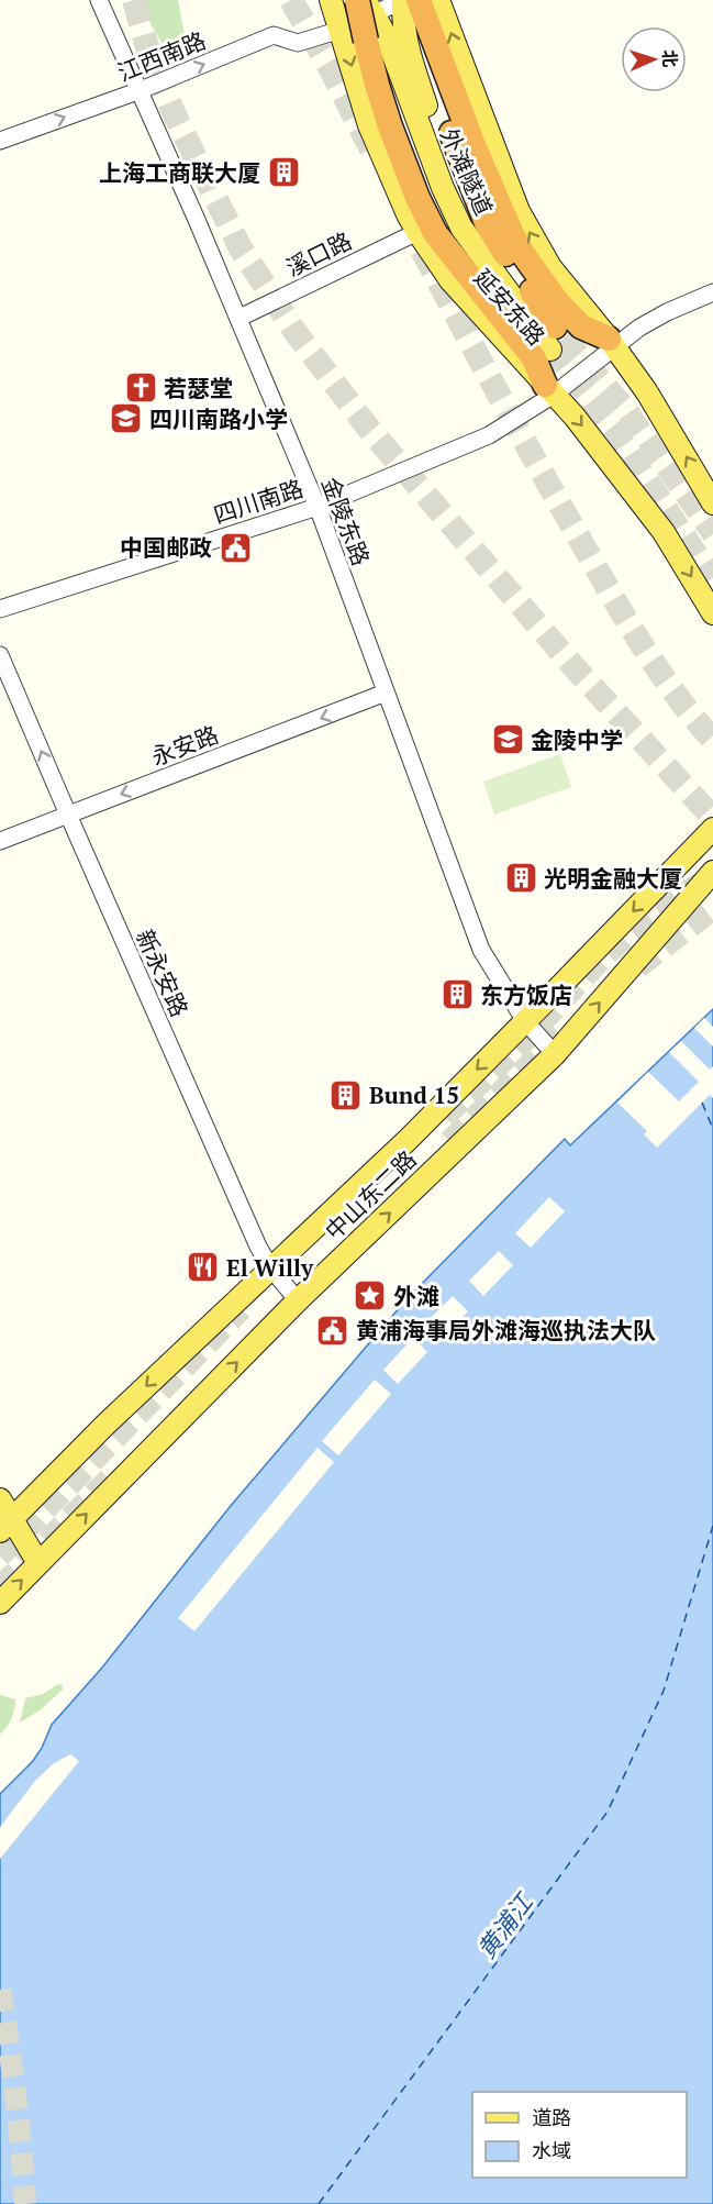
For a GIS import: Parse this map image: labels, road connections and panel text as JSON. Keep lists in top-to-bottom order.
{
  "streets": {
    "main road": ["外滩隧道", "中山东二路"],
    "street": [
      "江西南路",
      "溪口路",
      "四川南路",
      "金陵东路",
      "永安路",
      "新永安路"
    ]
  },
  "crossings": [
    ["江西南路", "外滩隧道"],
    ["江西南路", "金陵东路"],
    ["溪口路", "金陵东路"],
    ["四川南路", "金陵东路"],
    ["金陵东路", "永安路"],
    ["金陵东路", "中山东二路"],
    ["永安路", "新永安路"],
    ["新永安路", "中山东二路"]
  ],
  "one_way": ["江西南路", "永安路"],
  "water": ["黄浦江"],
  "places": {
    "building": [
      "上海工商联大厦",
      "光明金融大厦",
      "东方饭店",
      "Bund 15"
    ],
    "church": ["若瑟堂"],
    "school or university": ["四川南路小学", "金陵中学"],
    "public building": ["中国邮政", "黄浦海事局外滩海巡执法大队"],
    "restaurant": ["El Willy"],
    "place": ["外滩"]
  },
  "legend": ["道路", "水域"],
  "north": "right"
}
